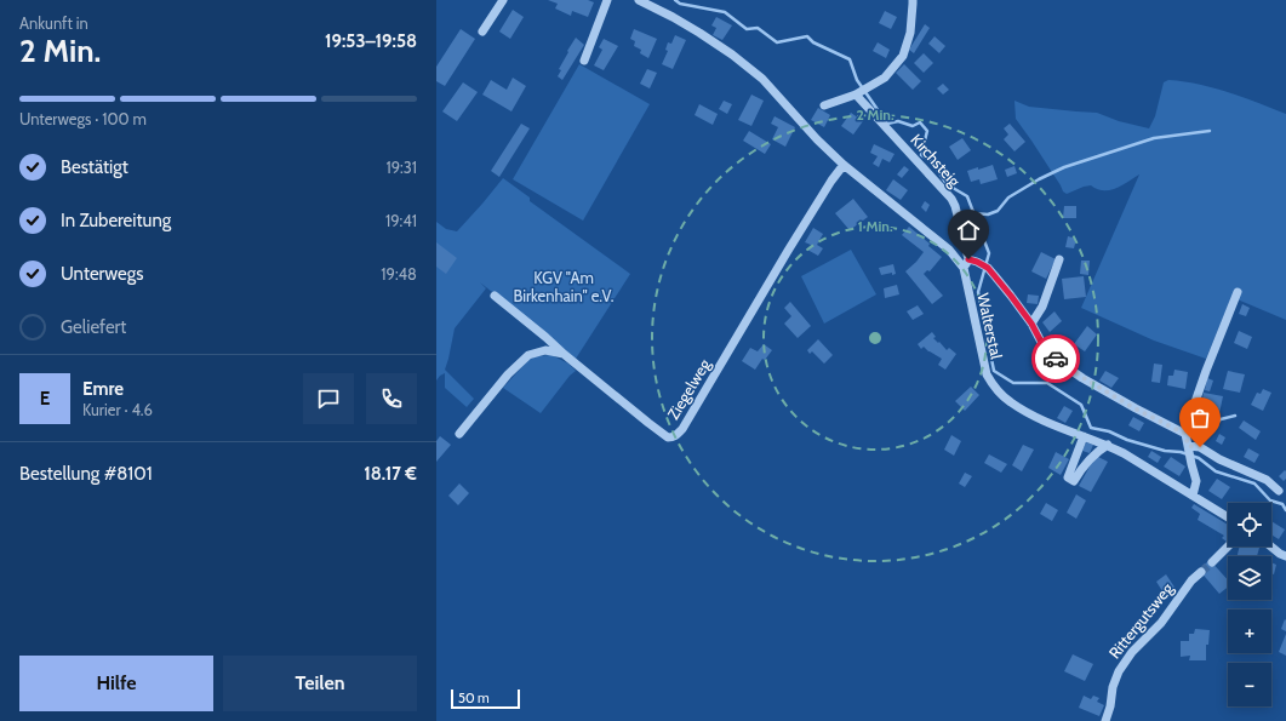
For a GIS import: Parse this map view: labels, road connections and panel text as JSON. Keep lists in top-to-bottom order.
{
  "streets": {
    "street": [
      "Kirchsteig",
      "Walterstal",
      "Ziegelweg",
      "Rittergutsweg"
    ]
  },
  "crossings": [
    ["Walterstal", "Ziegelweg"]
  ],
  "parks": ["KGV \"Am Birkenhain\" e.V."],
  "scale_bar": "50 m",
  "page": {
    "heading": ["2 Min.", "Ankunft in", "19:53–19:58"],
    "panel": [
      "Emre",
      "Kurier · 4.6",
      "Bestellung #8101",
      "18.17 €"
    ],
    "bar": "Unterwegs · 100 m",
    "list": [
      ["Bestätigt", "19:31"],
      ["In Zubereitung", "19:41"],
      ["Unterwegs", "19:48"],
      "Geliefert"
    ],
    "round": "E",
    "map_buttons": ["+", "−"],
    "buttons": ["Hilfe", "Teilen"],
    "scale": "50 m"
  },
  "rings": ["2 Min.", "1 Min."]
}
